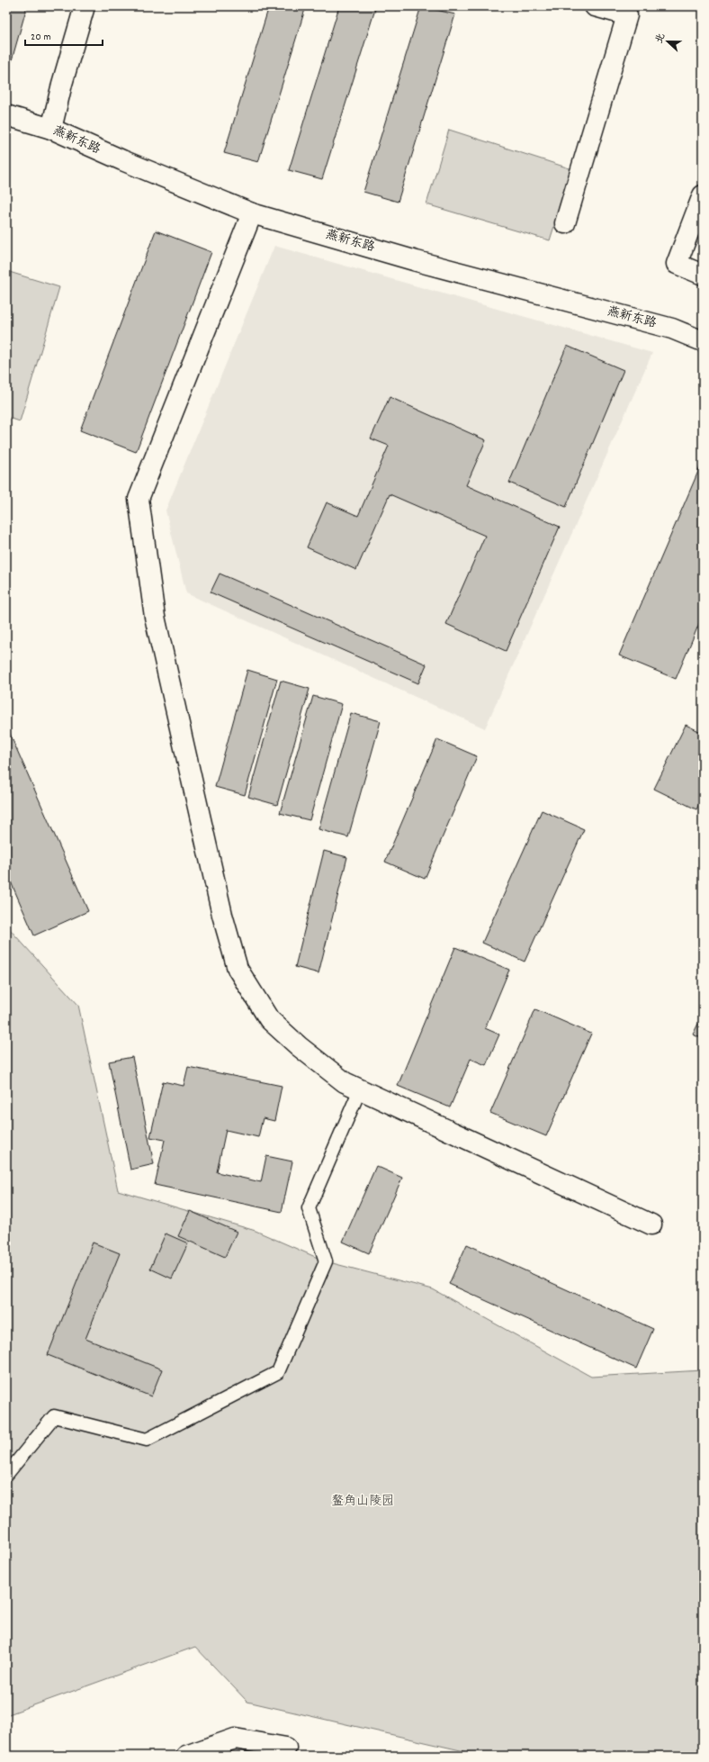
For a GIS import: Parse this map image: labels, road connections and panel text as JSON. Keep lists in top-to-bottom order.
{
  "streets": {
    "street": ["燕新东路"]
  },
  "parks": ["鳌角山陵园"],
  "scale_bar": "20 m",
  "north": "left"
}
